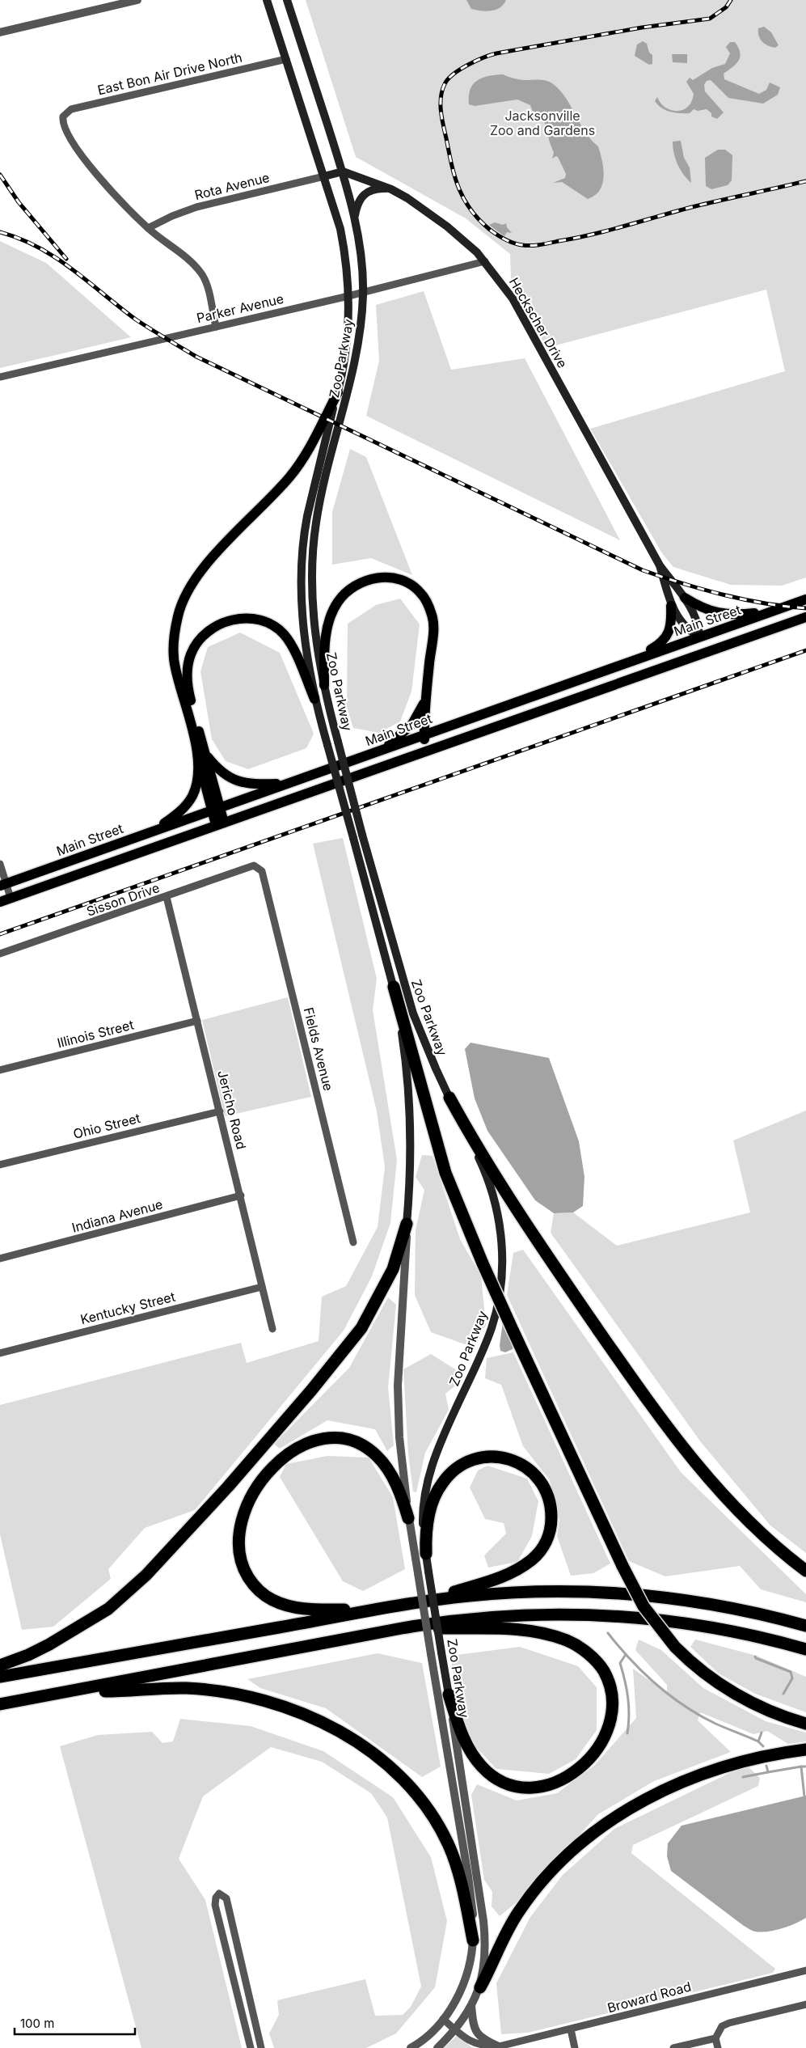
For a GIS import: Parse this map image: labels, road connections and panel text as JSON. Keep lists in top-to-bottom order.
{
  "streets": {
    "main road": ["Heckscher Drive", "Zoo Parkway", "Main Street"],
    "street": [
      "East Bon Air Drive North",
      "Rota Avenue",
      "Parker Avenue",
      "Sisson Drive",
      "Illinois Street",
      "Fields Avenue",
      "Jericho Road",
      "Ohio Street",
      "Indiana Avenue",
      "Kentucky Street",
      "Broward Road"
    ]
  },
  "crossings": [
    ["East Bon Air Drive North", "Rota Avenue"],
    ["East Bon Air Drive North", "Zoo Parkway"],
    ["Rota Avenue", "Zoo Parkway"],
    ["Parker Avenue", "Heckscher Drive"],
    ["Parker Avenue", "Zoo Parkway"],
    ["Heckscher Drive", "Zoo Parkway"],
    ["Heckscher Drive", "Main Street"],
    ["Zoo Parkway", "Broward Road"],
    ["Sisson Drive", "Fields Avenue"],
    ["Sisson Drive", "Jericho Road"],
    ["Illinois Street", "Jericho Road"],
    ["Jericho Road", "Ohio Street"],
    ["Jericho Road", "Indiana Avenue"],
    ["Jericho Road", "Kentucky Street"]
  ],
  "parks": ["Jacksonville Zoo and Gardens"],
  "scale_bar": "100 m"
}
